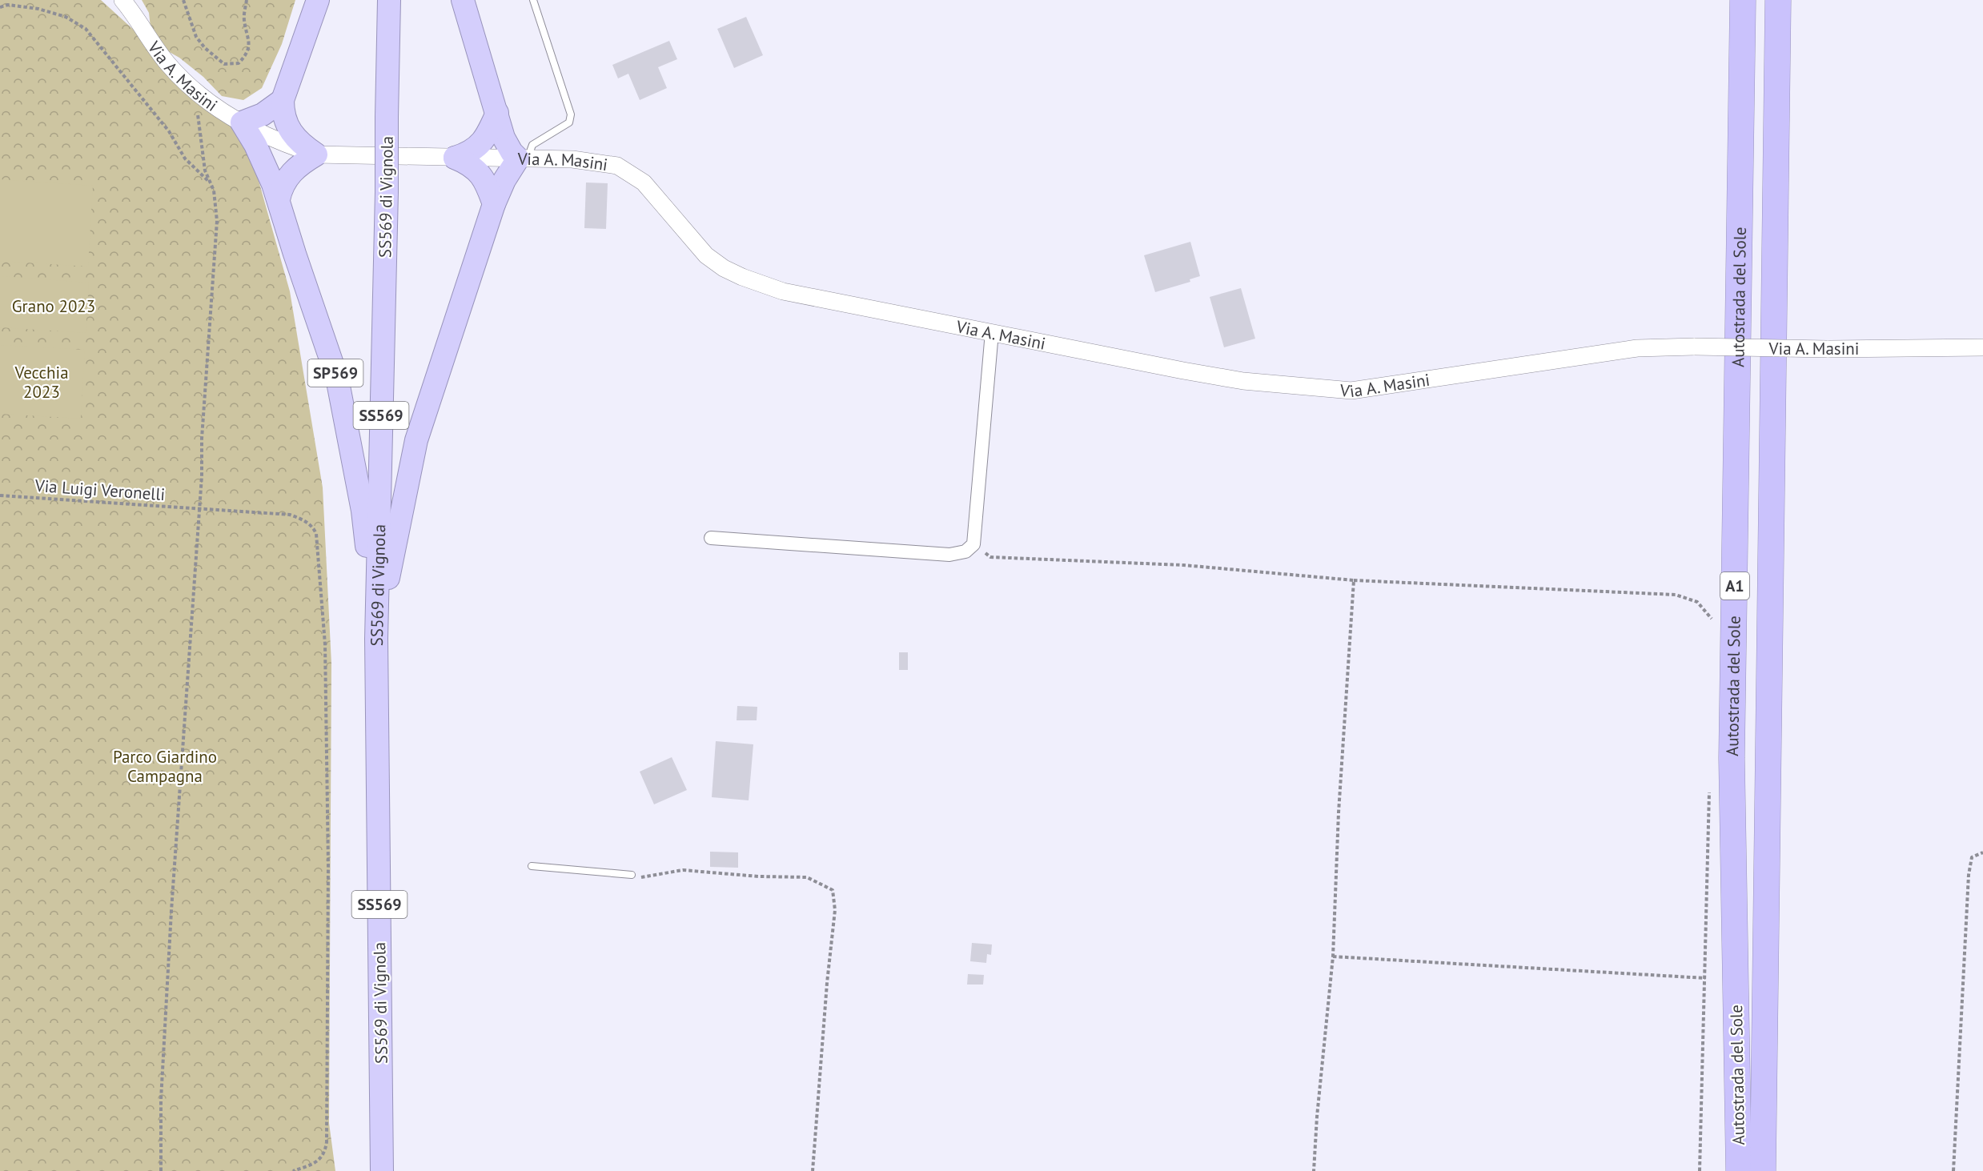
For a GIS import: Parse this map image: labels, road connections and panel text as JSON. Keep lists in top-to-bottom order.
{
  "streets": {
    "highway": [
      "SS569 di Vignola",
      "Autostrada del Sole",
      "SP569",
      "SS569",
      "A1"
    ],
    "street": ["Via A. Masini"],
    "path": ["Via Luigi Veronelli"]
  },
  "crossings": [
    ["Via A. Masini", "SP569"],
    ["SS569 di Vignola", "SP569"]
  ],
  "parks": ["Grano 2023", "Vecchia 2023", "Parco Giardino Campagna"]
}
